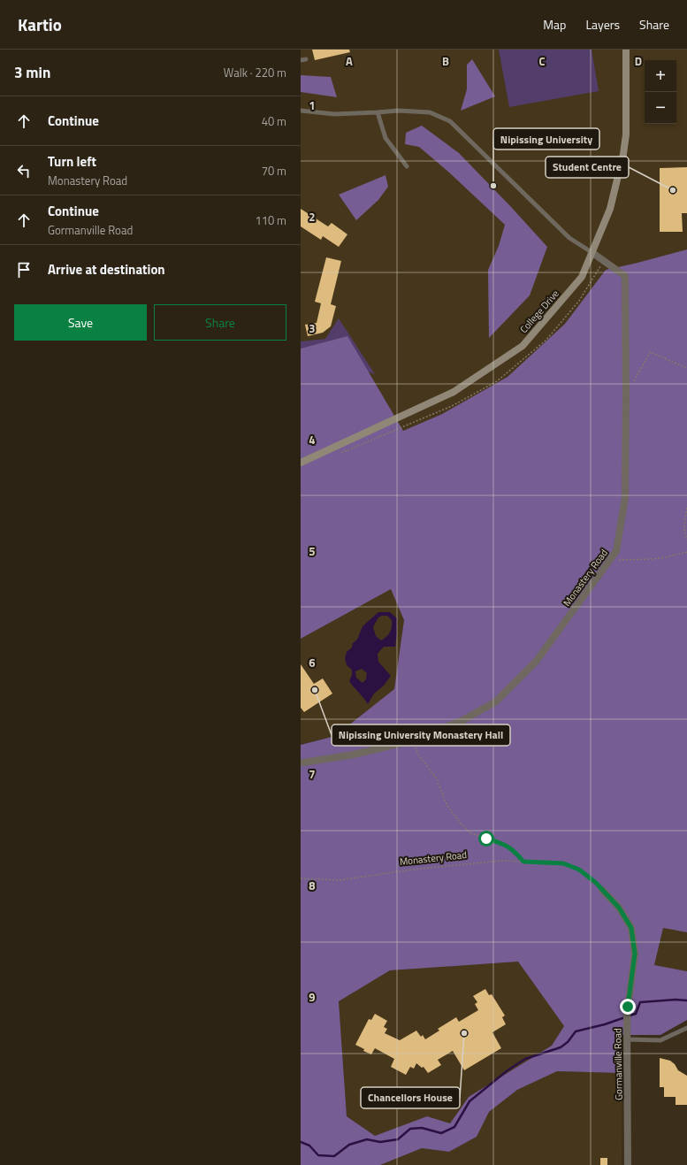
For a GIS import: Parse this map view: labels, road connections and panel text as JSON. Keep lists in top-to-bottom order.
{
  "streets": {
    "street": ["College Drive", "Monastery Road", "Gormanville Road"]
  },
  "crossings": [
    ["College Drive", "Monastery Road"],
    ["Monastery Road", "Gormanville Road"]
  ],
  "places": [
    "Nipissing University",
    "Student Centre",
    "Nipissing University Monastery Hall",
    "Chancellors House"
  ],
  "page": {
    "header": "Kartio",
    "nav": ["Map", "Layers", "Share"],
    "heading": ["3 min", "Walk · 220 m"],
    "map_buttons": ["+", "−"],
    "list": [
      ["Continue", "40 m"],
      ["Turn left", "Monastery Road", "70 m"],
      ["Continue", "Gormanville Road", "110 m"],
      "Arrive at destination"
    ],
    "buttons": ["Save", "Share"]
  },
  "grid": {
    "columns": [
      "A",
      "B",
      "C",
      "D"
    ],
    "rows": [
      "1",
      "2",
      "3",
      "4",
      "5",
      "6",
      "7",
      "8",
      "9"
    ]
  }
}
